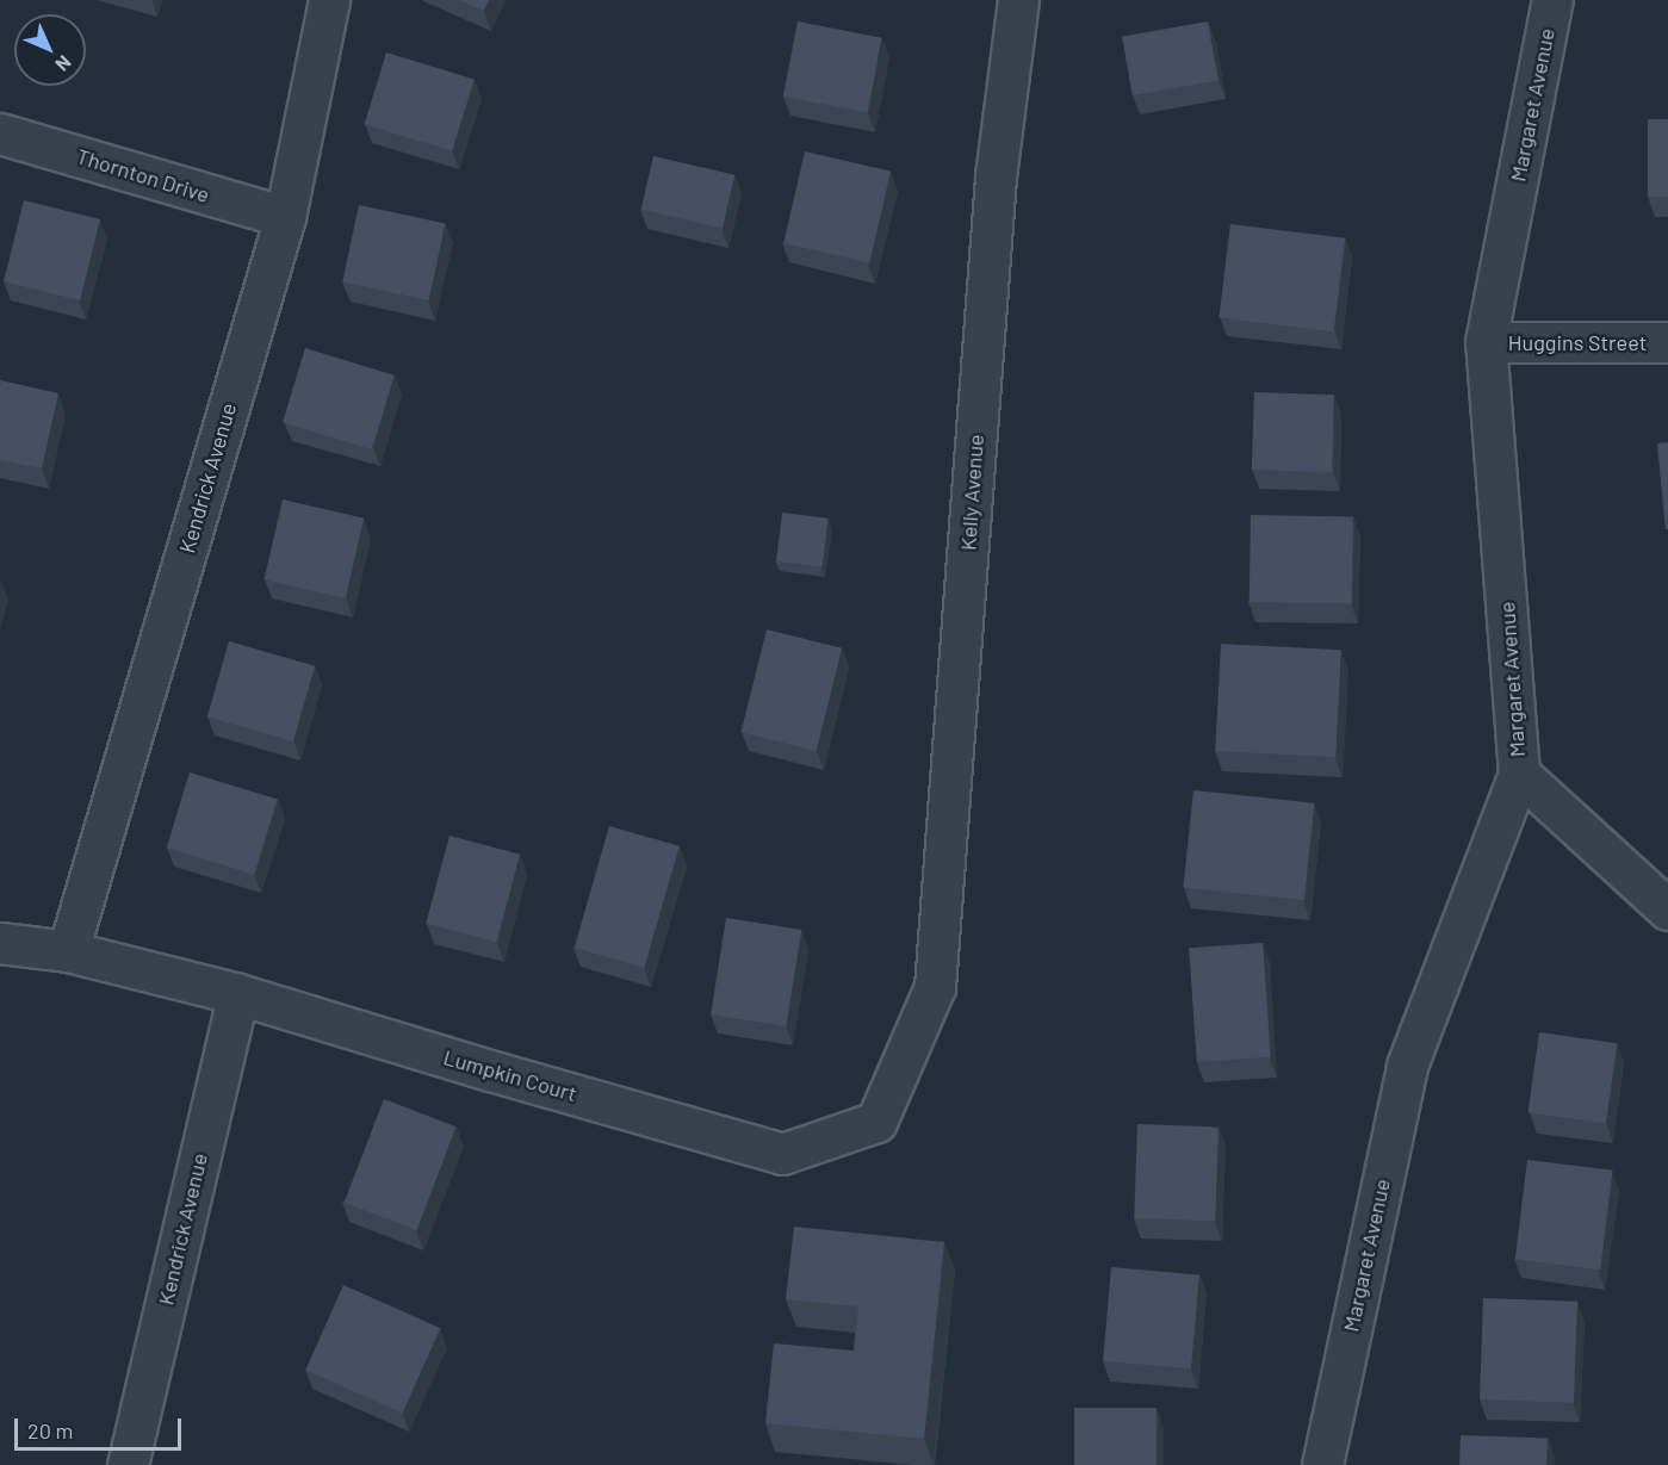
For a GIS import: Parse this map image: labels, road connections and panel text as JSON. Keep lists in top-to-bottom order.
{
  "streets": {
    "street": [
      "Margaret Avenue",
      "Thornton Drive",
      "Huggins Street",
      "Kendrick Avenue",
      "Kelly Avenue",
      "Lumpkin Court"
    ]
  },
  "crossings": [
    ["Margaret Avenue", "Huggins Street"],
    ["Thornton Drive", "Kendrick Avenue"],
    ["Kendrick Avenue", "Lumpkin Court"],
    ["Kelly Avenue", "Lumpkin Court"]
  ],
  "scale_bar": "20 m",
  "north": "bottom right"
}
